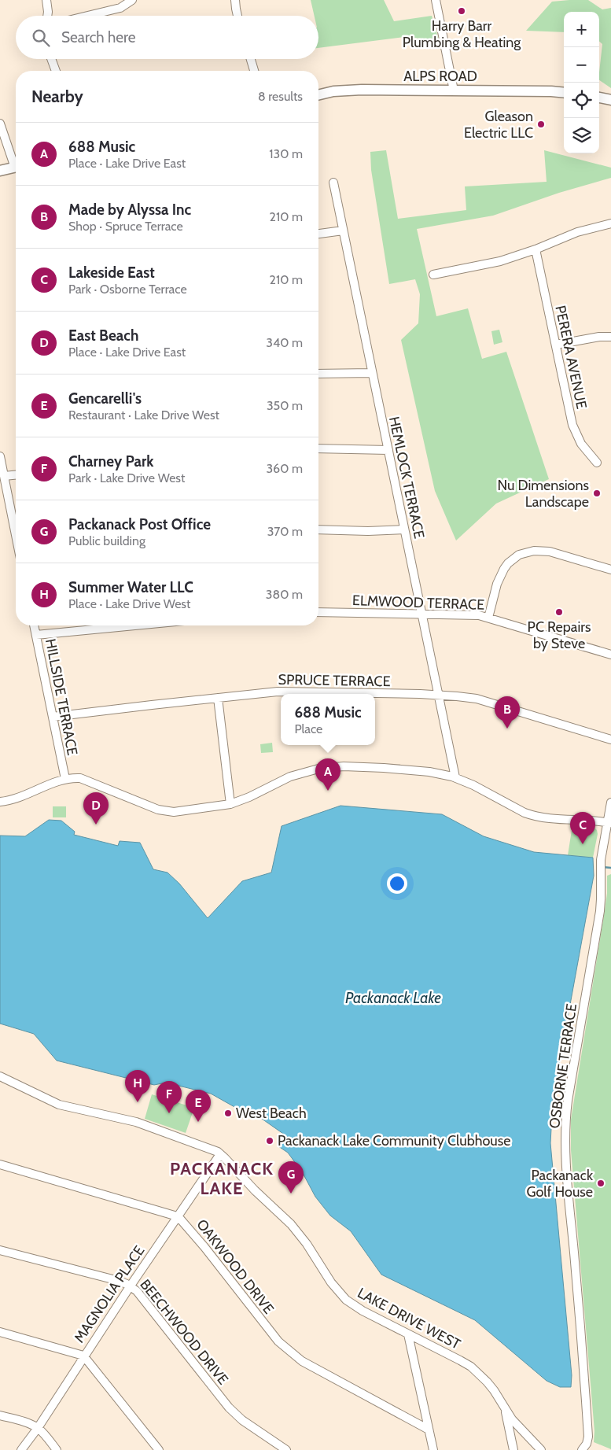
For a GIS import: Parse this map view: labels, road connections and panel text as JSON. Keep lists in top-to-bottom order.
{
  "streets": {
    "main road": ["ALPS ROAD"],
    "street": [
      "PERERA AVENUE",
      "HEMLOCK TERRACE",
      "ELMWOOD TERRACE",
      "SPRUCE TERRACE",
      "HILLSIDE TERRACE",
      "OSBORNE TERRACE",
      "OAKWOOD DRIVE",
      "MAGNOLIA PLACE",
      "LAKE DRIVE WEST",
      "BEECHWOOD DRIVE"
    ]
  },
  "crossings": [
    ["HEMLOCK TERRACE", "ELMWOOD TERRACE"],
    ["HEMLOCK TERRACE", "SPRUCE TERRACE"],
    ["SPRUCE TERRACE", "HILLSIDE TERRACE"],
    ["OAKWOOD DRIVE", "MAGNOLIA PLACE"],
    ["MAGNOLIA PLACE", "LAKE DRIVE WEST"],
    ["MAGNOLIA PLACE", "BEECHWOOD DRIVE"]
  ],
  "districts": ["PACKANACK LAKE"],
  "water": ["Packanack Lake"],
  "places": [
    "Harry Barr Plumbing & Heating",
    "Gleason Electric LLC",
    "Nu Dimensions Landscape",
    "PC Repairs by Steve",
    "West Beach",
    "Packanack Lake Community Clubhouse",
    "Packanack Golf House"
  ],
  "page": {
    "map_buttons": ["+", "−"],
    "search": "Search here",
    "heading": ["Nearby", "8 results"],
    "list": [
      {
        "mark": "A",
        "name": "688 Music",
        "note": "Place · Lake Drive East",
        "value": "130 m"
      },
      {
        "mark": "B",
        "name": "Made by Alyssa Inc",
        "note": "Shop · Spruce Terrace",
        "value": "210 m"
      },
      {
        "mark": "C",
        "name": "Lakeside East",
        "note": "Park · Osborne Terrace",
        "value": "210 m"
      },
      {
        "mark": "D",
        "name": "East Beach",
        "note": "Place · Lake Drive East",
        "value": "340 m"
      },
      {
        "mark": "E",
        "name": "Gencarelli's",
        "note": "Restaurant · Lake Drive West",
        "value": "350 m"
      },
      {
        "mark": "F",
        "name": "Charney Park",
        "note": "Park · Lake Drive West",
        "value": "360 m"
      },
      {
        "mark": "G",
        "name": "Packanack Post Office",
        "note": "Public building",
        "value": "370 m"
      },
      {
        "mark": "H",
        "name": "Summer Water LLC",
        "note": "Place · Lake Drive West",
        "value": "380 m"
      }
    ],
    "popup": ["688 Music", "Place"],
    "pins": [
      "B",
      "A",
      "D",
      "C",
      "H",
      "F",
      "E",
      "G"
    ]
  }
}
